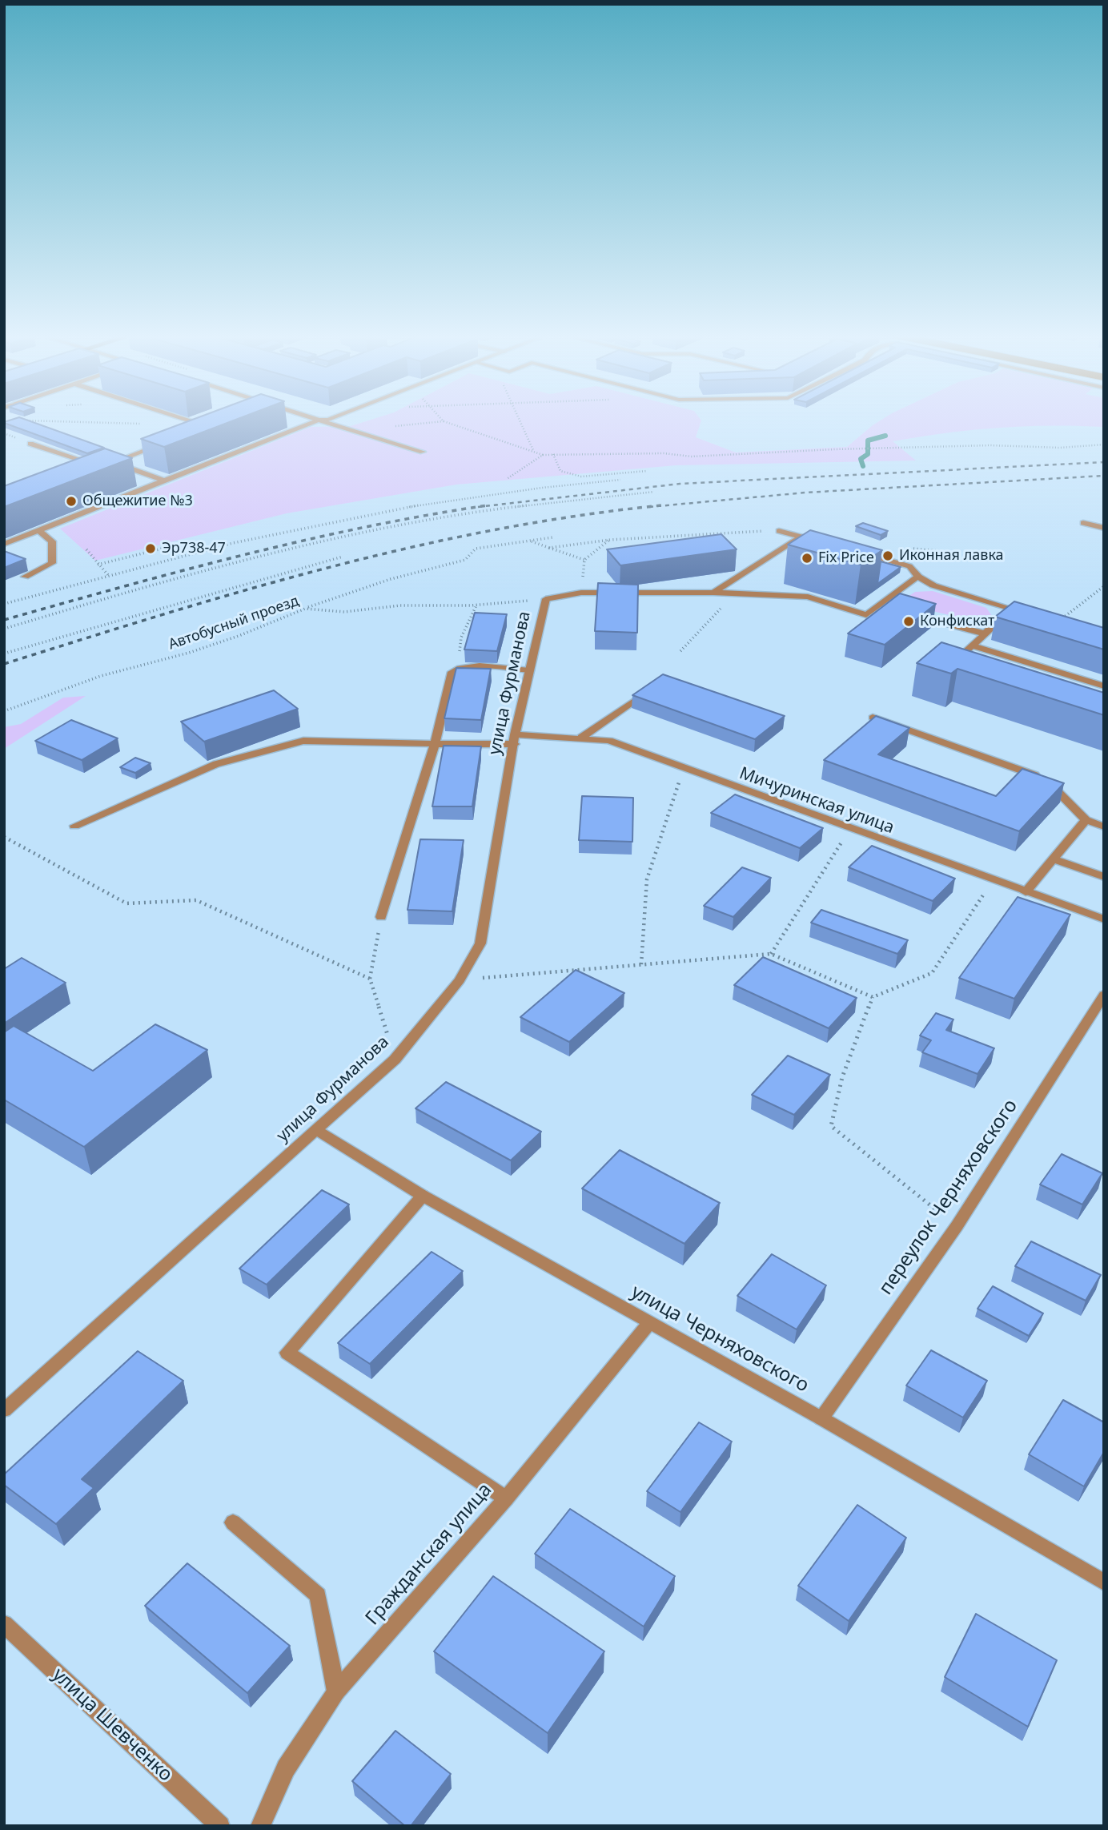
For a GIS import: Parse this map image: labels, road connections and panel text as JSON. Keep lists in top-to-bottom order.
{
  "streets": {
    "street": [
      "улица Фурманова",
      "Мичуринская улица",
      "переулок Черняховского",
      "улица Черняховского",
      "Гражданская улица",
      "улица Шевченко"
    ],
    "path": ["Автобусный проезд"]
  },
  "crossings": [
    ["Автобусный проезд", "улица Фурманова"],
    ["улица Фурманова", "Мичуринская улица"],
    ["улица Фурманова", "улица Черняховского"],
    ["переулок Черняховского", "улица Черняховского"],
    ["улица Черняховского", "Гражданская улица"]
  ],
  "places": [
    "Общежитие №3",
    "Эр738-47",
    "Иконная лавка",
    "Fix Price",
    "Конфискат"
  ]
}
